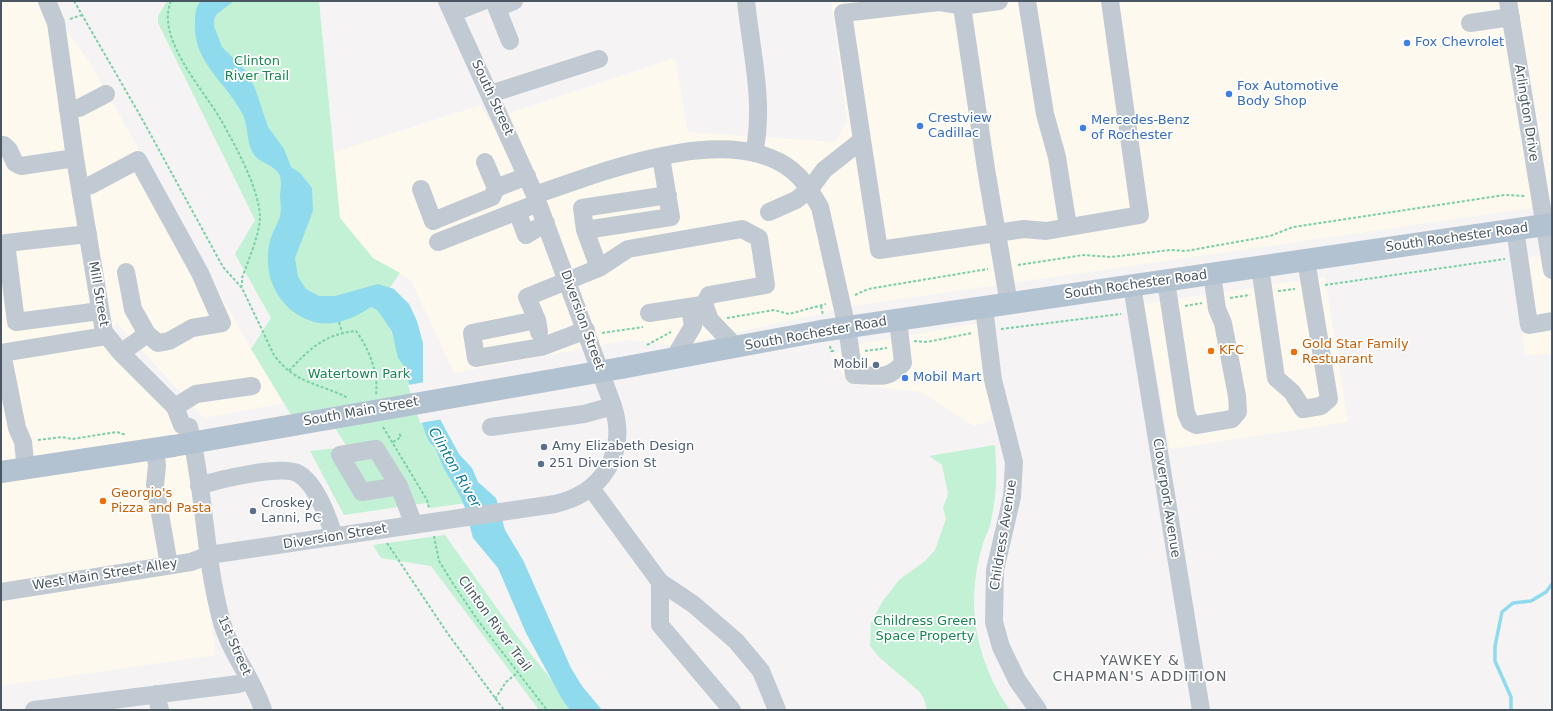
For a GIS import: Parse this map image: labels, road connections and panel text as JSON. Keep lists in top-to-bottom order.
{
  "streets": {
    "main road": ["South Rochester Road", "South Main Street"],
    "street": [
      "South Street",
      "Arlington Drive",
      "Mill Street",
      "Diversion Street",
      "Cloverport Avenue",
      "Childress Avenue",
      "West Main Street Alley",
      "1st Street"
    ],
    "path": ["Clinton River Trail"]
  },
  "crossings": [
    ["South Street", "Diversion Street"],
    ["Arlington Drive", "South Rochester Road"],
    ["South Rochester Road", "South Main Street"],
    ["South Rochester Road", "Cloverport Avenue"],
    ["South Rochester Road", "Childress Avenue"],
    ["Mill Street", "Diversion Street"],
    ["Mill Street", "West Main Street Alley"],
    ["Mill Street", "1st Street"],
    ["Diversion Street", "West Main Street Alley"],
    ["Diversion Street", "1st Street"],
    ["West Main Street Alley", "1st Street"]
  ],
  "districts": ["YAWKEY & CHAPMAN'S ADDITION"],
  "water": ["Clinton River"],
  "parks": ["Clinton River Trail", "Watertown Park", "Childress Green Space Property"],
  "places": [
    "Fox Chevrolet",
    "Fox Automotive Body Shop",
    "Crestview Cadillac",
    "Mercedes-Benz of Rochester",
    "KFC",
    "Gold Star Family Restuarant",
    "Mobil",
    "Mobil Mart",
    "Amy Elizabeth Design",
    "251 Diversion St",
    "Georgio's Pizza and Pasta",
    "Croskey Lanni, PC"
  ]
}
